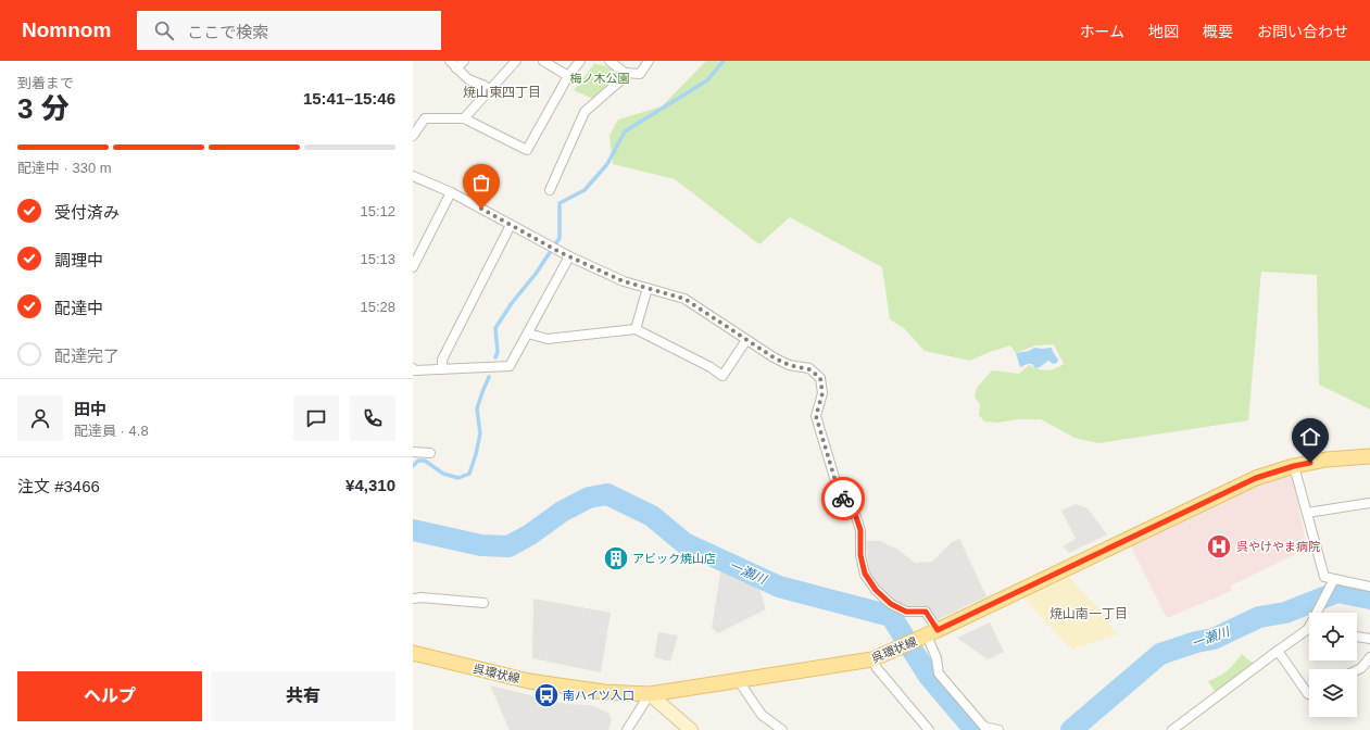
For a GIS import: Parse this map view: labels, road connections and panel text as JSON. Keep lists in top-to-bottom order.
{
  "streets": {
    "main road": ["呉環状線"]
  },
  "districts": ["焼山東四丁目", "焼山南一丁目"],
  "water": ["一瀬川"],
  "parks": ["梅ノ木公園"],
  "places": {
    "hospital": ["呉やけやま病院"],
    "building": ["アビック焼山店"],
    "bus stop": ["南ハイツ入口"]
  },
  "page": {
    "header": "Nomnom",
    "search": "ここで検索",
    "nav": [
      "ホーム",
      "地図",
      "概要",
      "お問い合わせ"
    ],
    "heading": ["3 分", "到着まで", "15:41–15:46"],
    "panel": [
      "田中",
      "配達員 · 4.8",
      "注文 #3466",
      "¥4,310"
    ],
    "bar": "配達中 · 330 m",
    "list": [
      ["受付済み", "15:12"],
      ["調理中", "15:13"],
      ["配達中", "15:28"],
      "配達完了"
    ],
    "buttons": ["ヘルプ", "共有"]
  }
}
